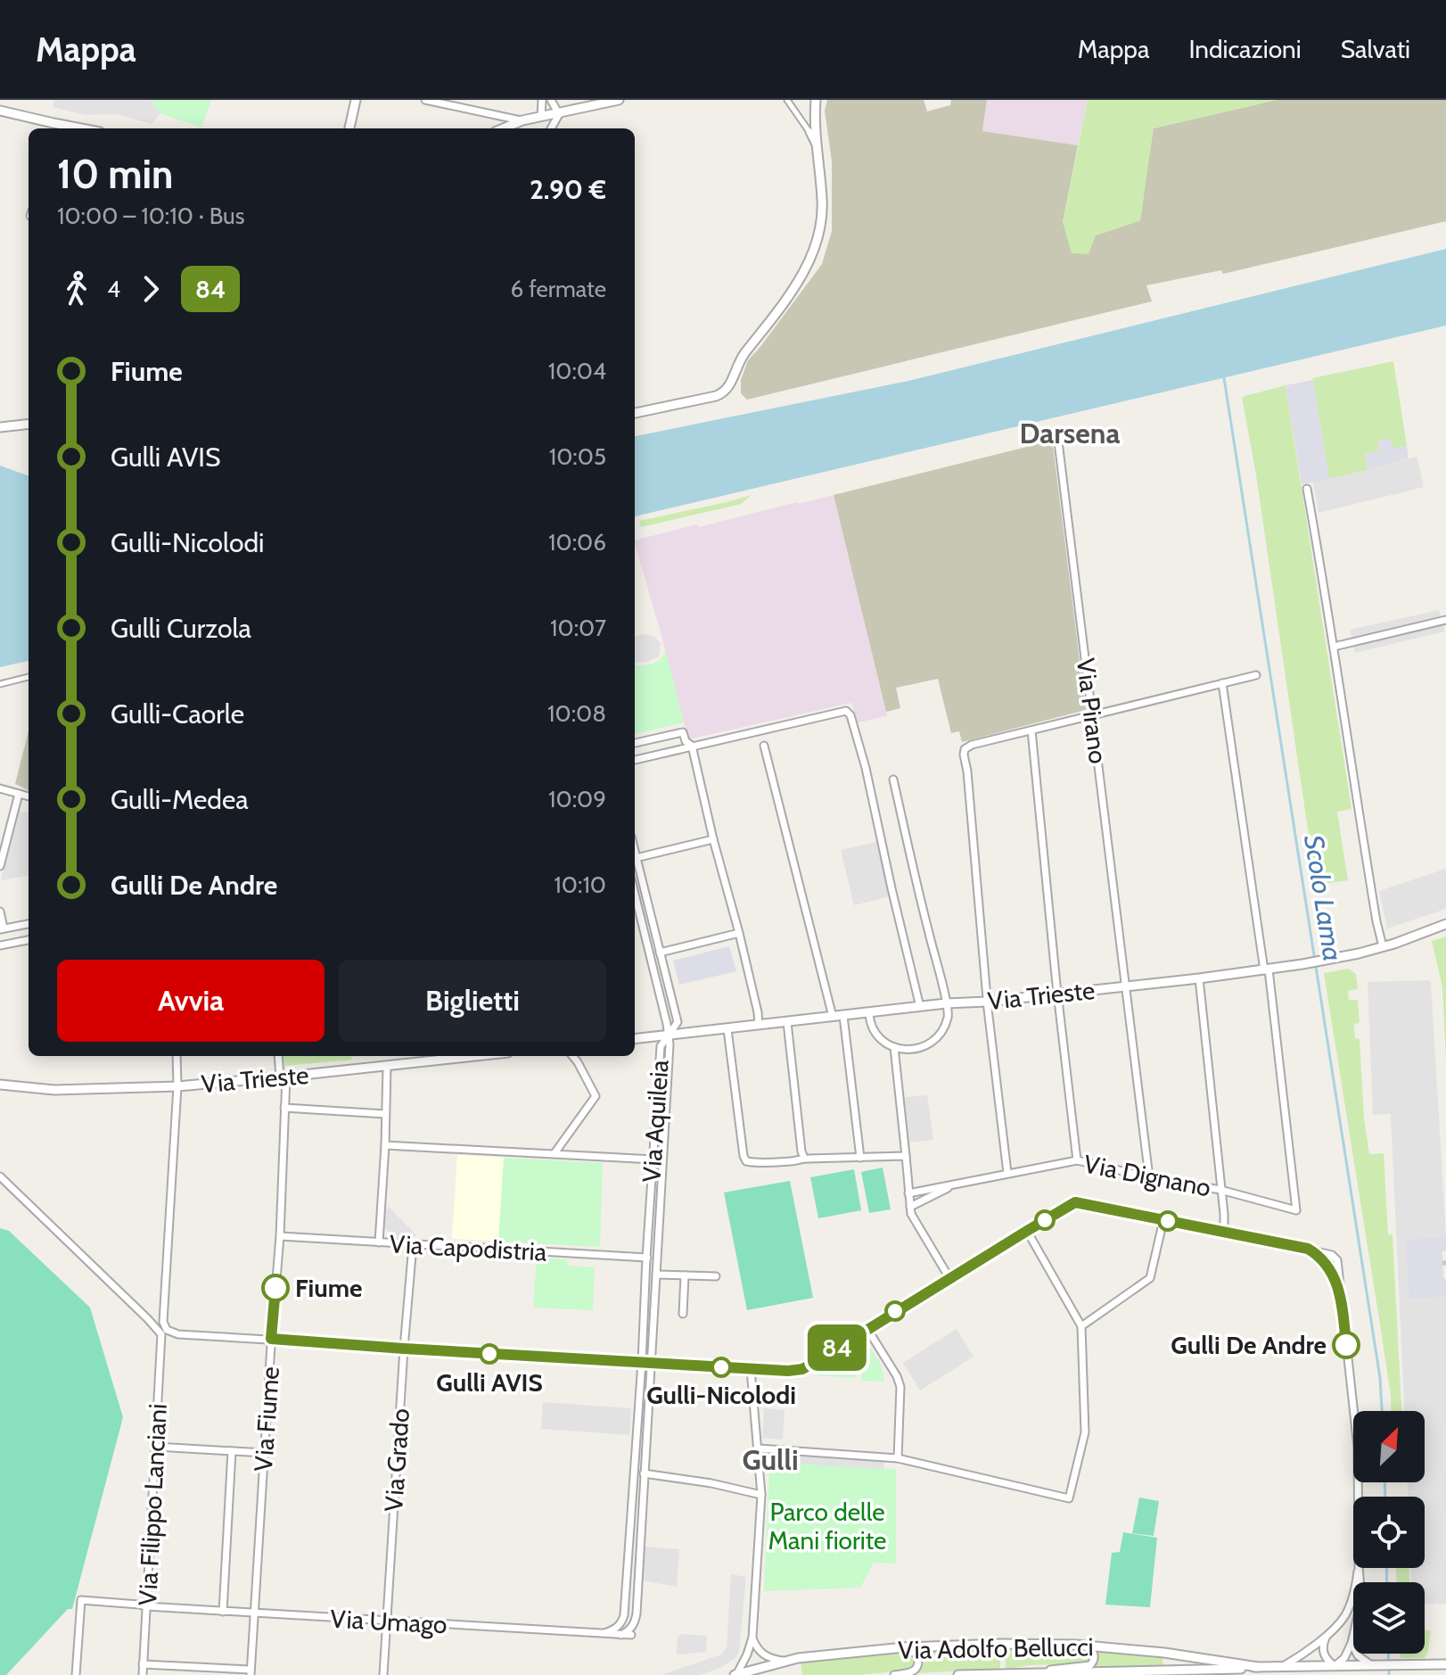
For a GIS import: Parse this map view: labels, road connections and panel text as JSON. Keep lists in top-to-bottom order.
{
  "streets": {
    "street": [
      "Via Pirano",
      "Via Trieste",
      "Via Aquileia",
      "Via Dignano",
      "Via Capodistria",
      "Via Fiume",
      "Via Grado",
      "Via Filippo Lanciani",
      "Via Umago",
      "Via Adolfo Bellucci"
    ]
  },
  "crossings": [
    ["Via Pirano", "Via Trieste"],
    ["Via Pirano", "Via Dignano"],
    ["Via Trieste", "Via Aquileia"],
    ["Via Trieste", "Via Dignano"],
    ["Via Trieste", "Via Fiume"],
    ["Via Aquileia", "Via Capodistria"],
    ["Via Aquileia", "Via Umago"],
    ["Via Capodistria", "Via Fiume"],
    ["Via Capodistria", "Via Grado"],
    ["Via Fiume", "Via Umago"],
    ["Via Grado", "Via Umago"],
    ["Via Filippo Lanciani", "Via Umago"]
  ],
  "districts": ["Darsena", "Gulli"],
  "water": ["Scolo Lama"],
  "parks": ["Parco delle Mani fiorite"],
  "places": [
    "Fiume",
    "Gulli De Andre",
    "Gulli AVIS",
    "Gulli-Nicolodi"
  ],
  "lines": ["bus line 84"],
  "north": "top right",
  "page": {
    "header": "Mappa",
    "nav": ["Mappa", "Indicazioni", "Salvati"],
    "on_map": "84",
    "heading": ["10 min", "10:00 – 10:10 · Bus", "2.90 €"],
    "legs": ["4", "84", "6 fermate"],
    "list": [
      {
        "name": "Fiume",
        "value": "10:04"
      },
      {
        "name": "Gulli AVIS",
        "value": "10:05"
      },
      {
        "name": "Gulli-Nicolodi",
        "value": "10:06"
      },
      {
        "name": "Gulli Curzola",
        "value": "10:07"
      },
      {
        "name": "Gulli-Caorle",
        "value": "10:08"
      },
      {
        "name": "Gulli-Medea",
        "value": "10:09"
      },
      {
        "name": "Gulli De Andre",
        "value": "10:10"
      }
    ],
    "buttons": ["Avvia", "Biglietti"]
  }
}
